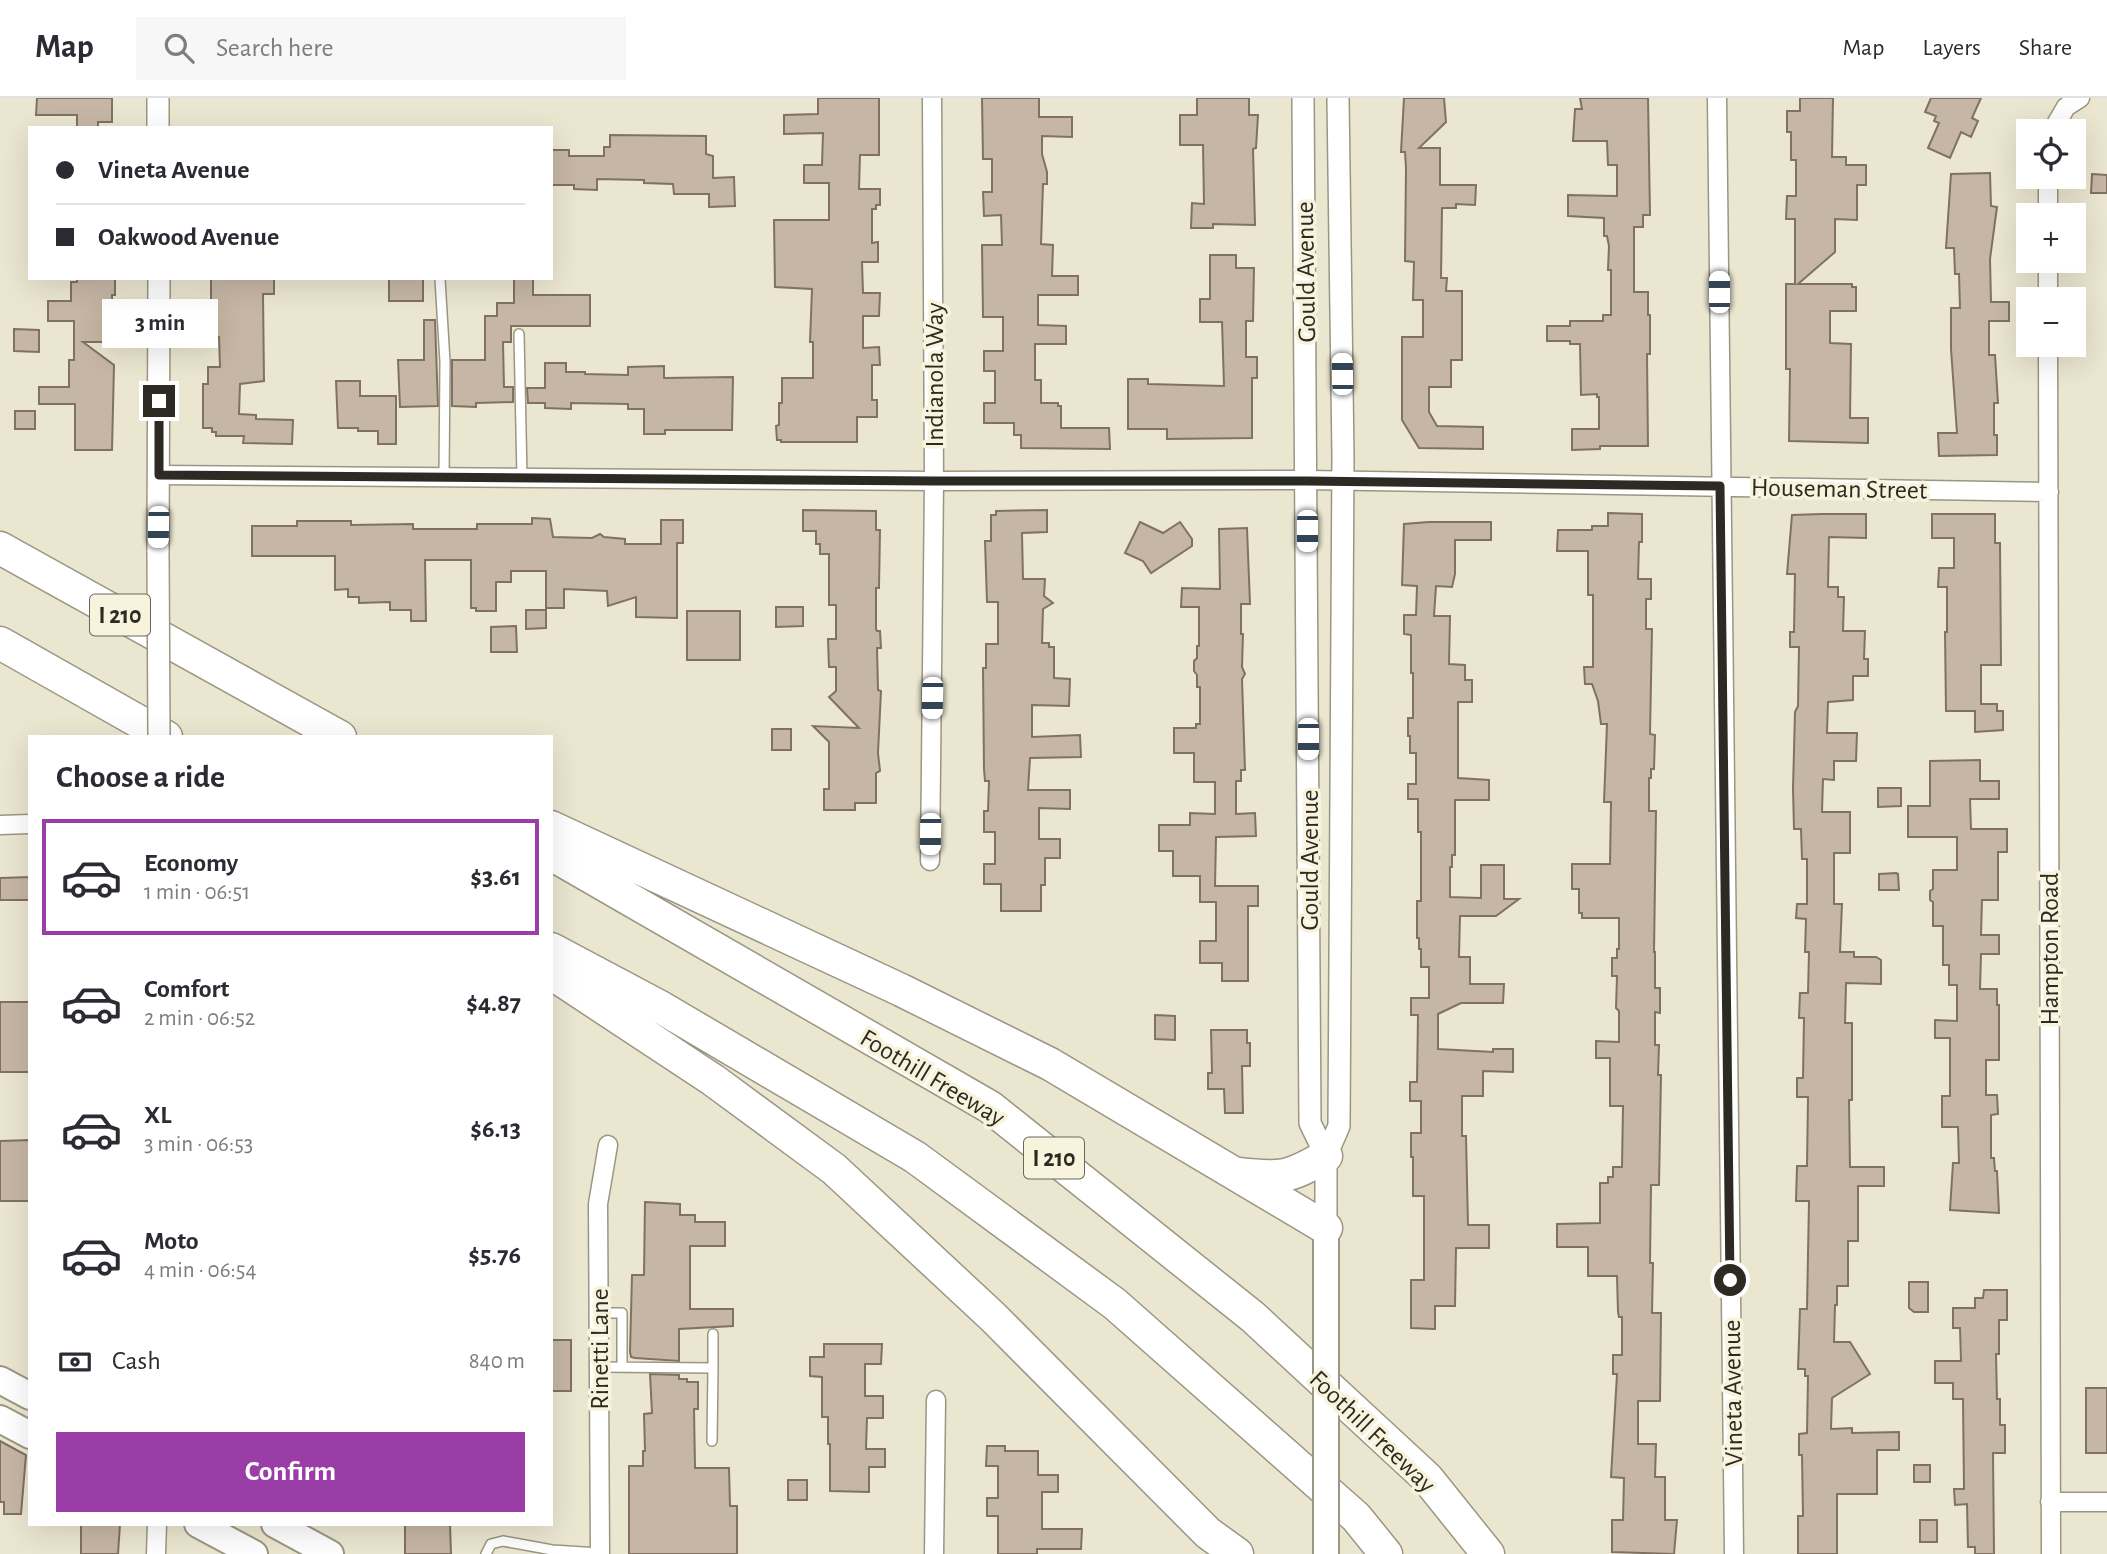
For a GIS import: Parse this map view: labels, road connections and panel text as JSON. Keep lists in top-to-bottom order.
{
  "streets": {
    "highway": ["I 210", "Foothill Freeway"],
    "main road": ["Gould Avenue"],
    "street": [
      "Indianola Way",
      "Houseman Street",
      "Hampton Road",
      "Rinetti Lane",
      "Vineta Avenue"
    ]
  },
  "crossings": [
    ["Gould Avenue", "Houseman Street"],
    ["Indianola Way", "Houseman Street"],
    ["Houseman Street", "Hampton Road"],
    ["Houseman Street", "Vineta Avenue"]
  ],
  "page": {
    "header": "Map",
    "search": "Search here",
    "nav": ["Map", "Layers", "Share"],
    "map_buttons": ["+", "−"],
    "banner": ["Vineta Avenue", "Oakwood Avenue"],
    "bubble": "3 min",
    "heading": "Choose a ride",
    "list": [
      {
        "name": "Economy",
        "note": "1 min · 06:51",
        "value": "$3.61"
      },
      {
        "name": "Comfort",
        "note": "2 min · 06:52",
        "value": "$4.87"
      },
      {
        "name": "XL",
        "note": "3 min · 06:53",
        "value": "$6.13"
      },
      {
        "name": "Moto",
        "note": "4 min · 06:54",
        "value": "$5.76"
      }
    ],
    "pay": ["Cash", "840 m"],
    "buttons": "Confirm"
  }
}
